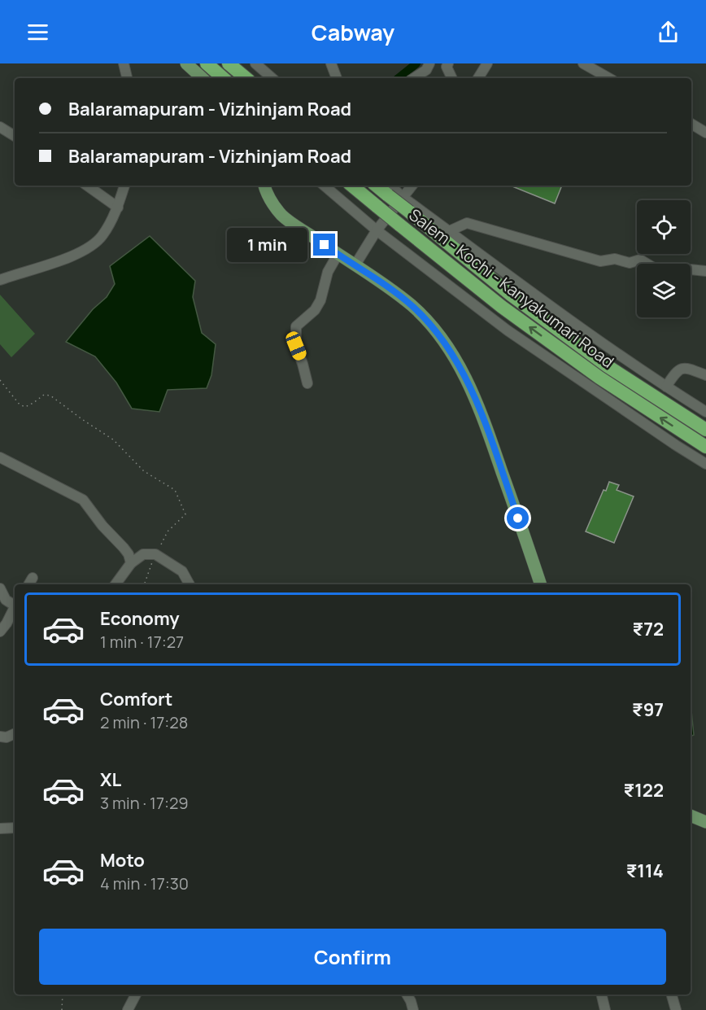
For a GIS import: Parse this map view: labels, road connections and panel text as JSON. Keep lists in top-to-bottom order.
{
  "streets": {
    "highway": ["Salem - Kochi - Kanyakumari Road"]
  },
  "page": {
    "header": "Cabway",
    "banner": ["Balaramapuram - Vizhinjam Road", "Balaramapuram - Vizhinjam Road"],
    "bubble": "1 min",
    "list": [
      {
        "name": "Economy",
        "note": "1 min · 17:27",
        "value": "₹72"
      },
      {
        "name": "Comfort",
        "note": "2 min · 17:28",
        "value": "₹97"
      },
      {
        "name": "XL",
        "note": "3 min · 17:29",
        "value": "₹122"
      },
      {
        "name": "Moto",
        "note": "4 min · 17:30",
        "value": "₹114"
      }
    ],
    "buttons": "Confirm"
  }
}
